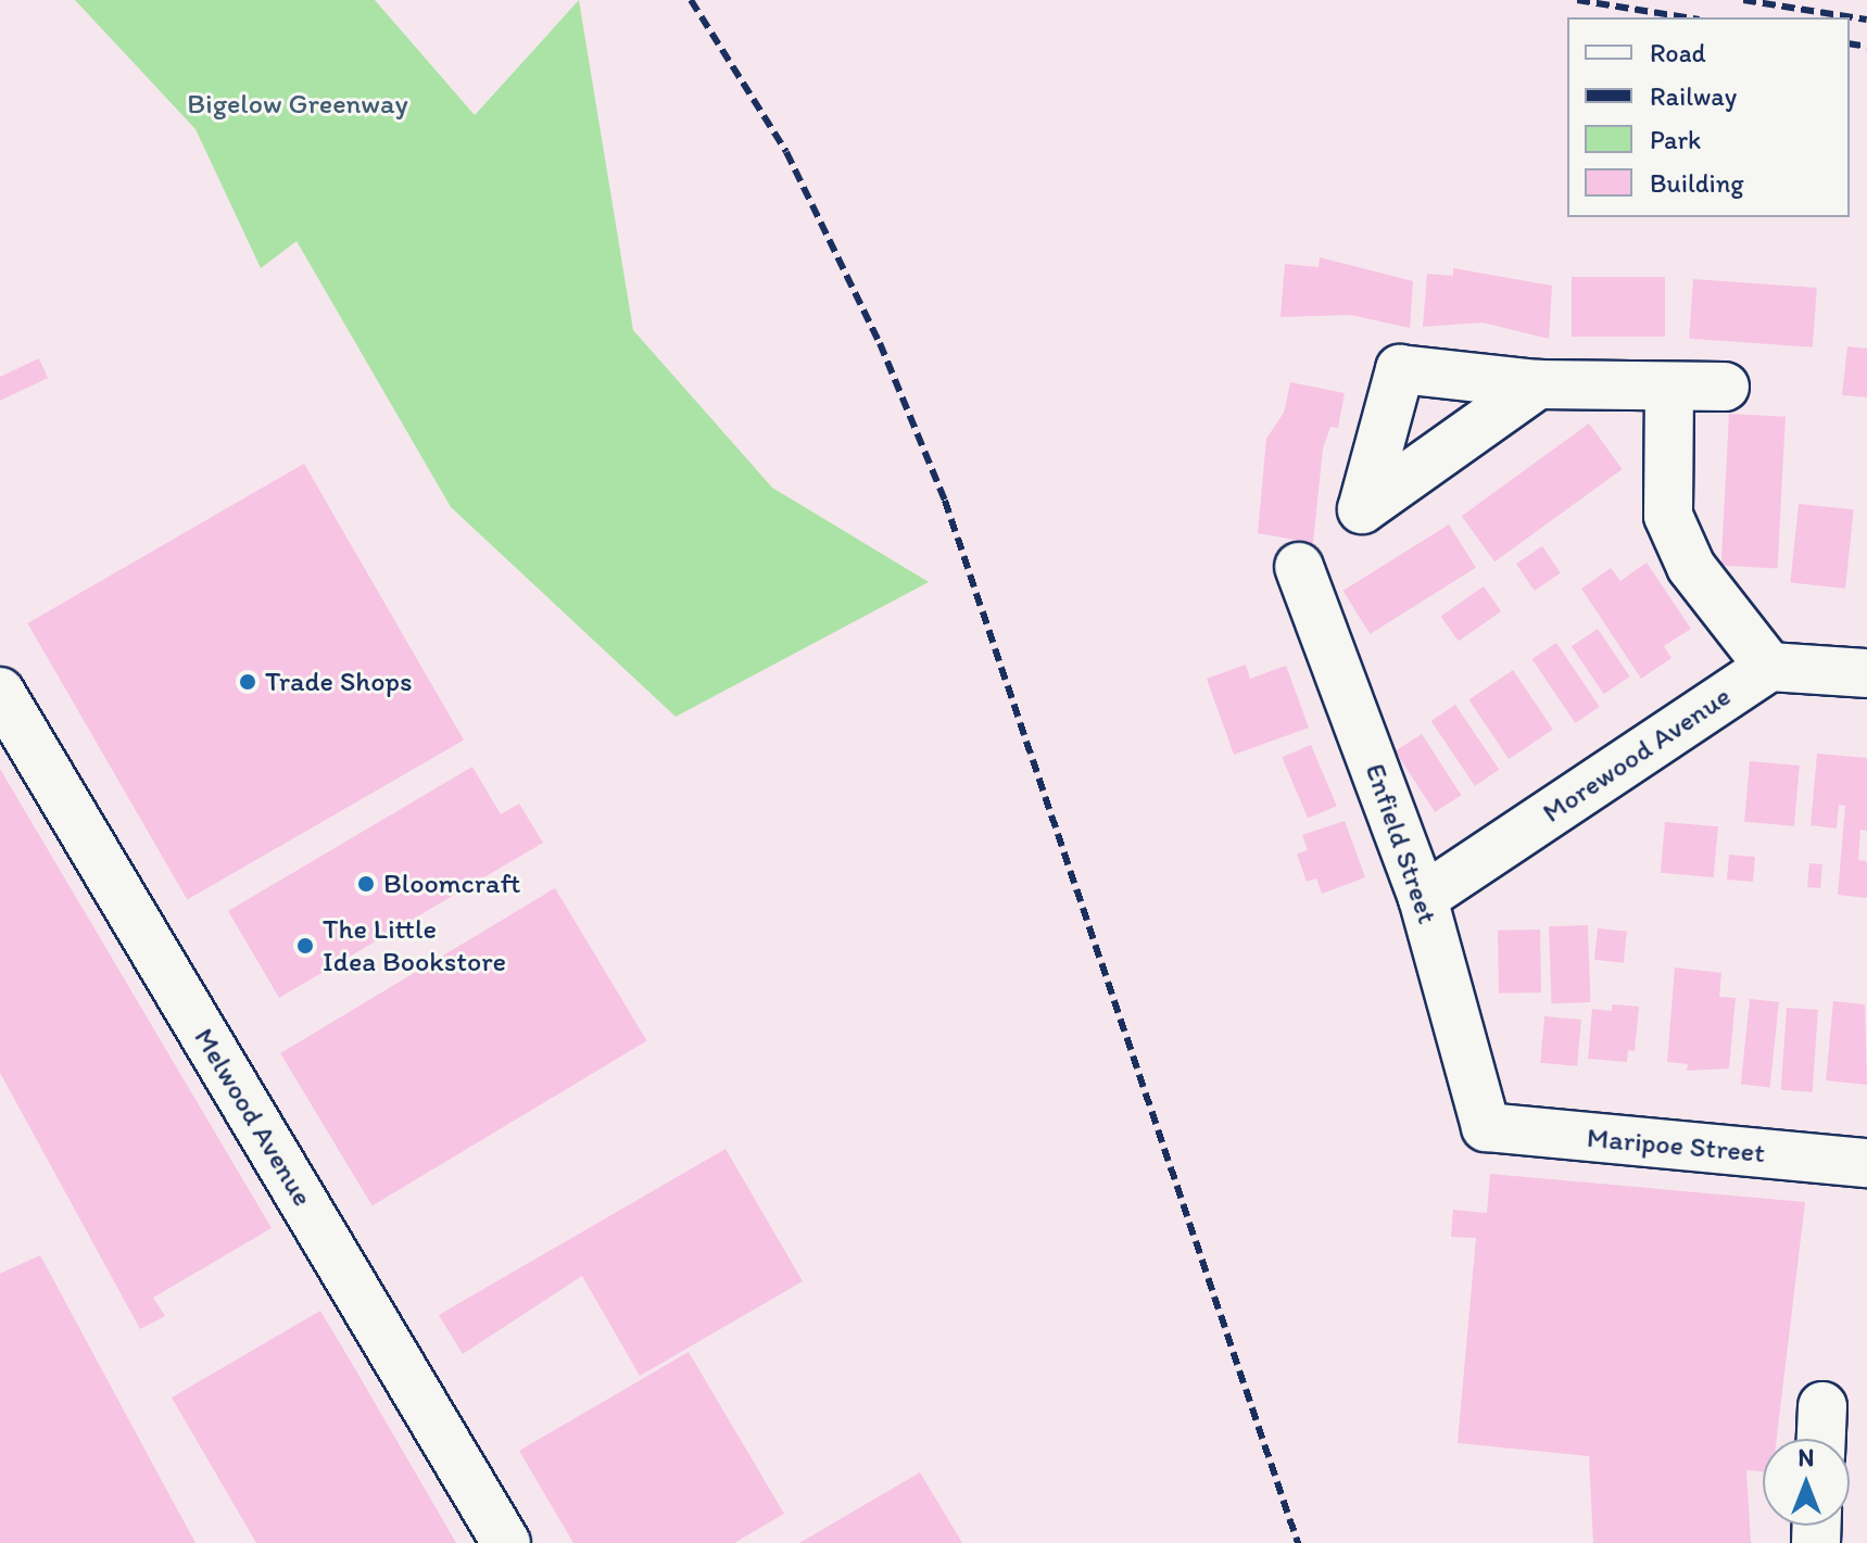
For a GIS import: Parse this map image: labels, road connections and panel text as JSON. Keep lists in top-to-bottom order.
{
  "streets": {
    "street": [
      "Morewood Avenue",
      "Enfield Street",
      "Melwood Avenue",
      "Maripoe Street"
    ]
  },
  "crossings": [
    ["Morewood Avenue", "Enfield Street"],
    ["Enfield Street", "Maripoe Street"]
  ],
  "parks": ["Bigelow Greenway"],
  "places": ["Trade Shops", "Bloomcraft", "The Little Idea Bookstore"],
  "legend": [
    "Road",
    "Railway",
    "Park",
    "Building"
  ],
  "north": "top"
}
